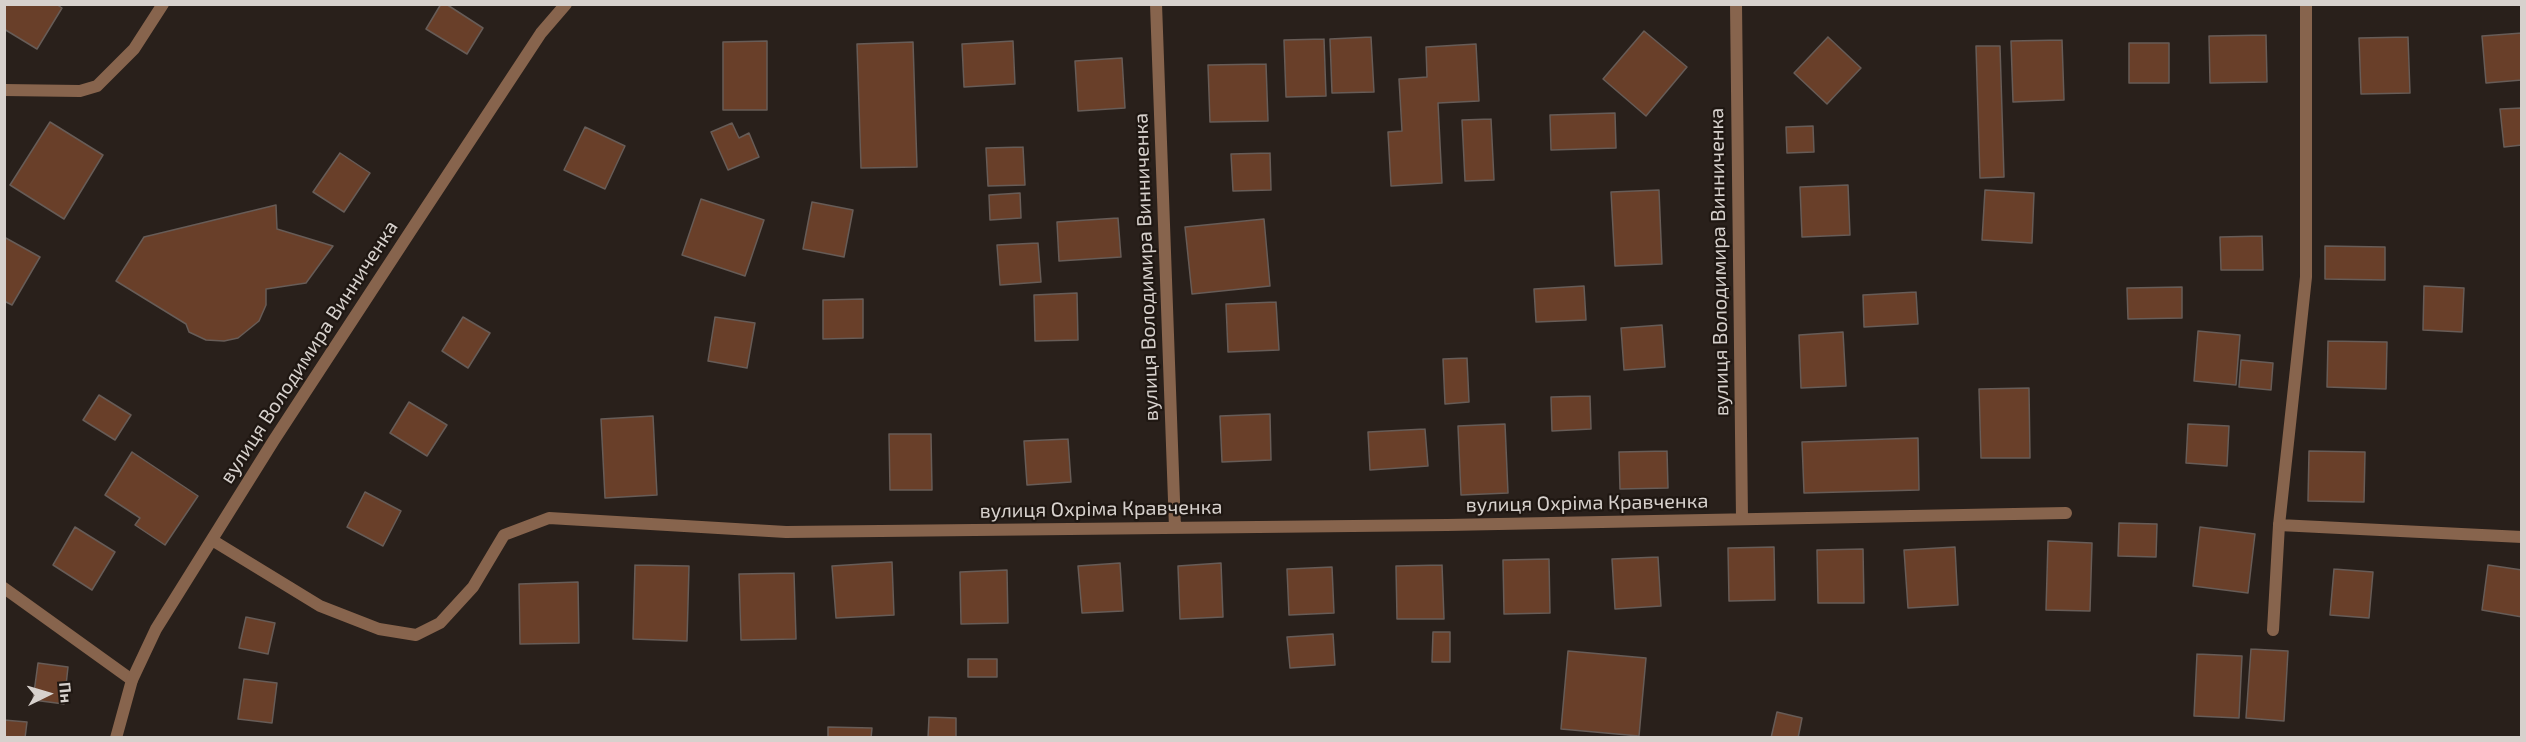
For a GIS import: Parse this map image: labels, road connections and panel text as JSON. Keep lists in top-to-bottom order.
{
  "streets": {
    "street": ["вулиця Володимира Винниченка", "вулиця Охріма Кравченка"]
  },
  "crossings": [
    ["вулиця Володимира Винниченка", "вулиця Охріма Кравченка"]
  ],
  "north": "right"
}
